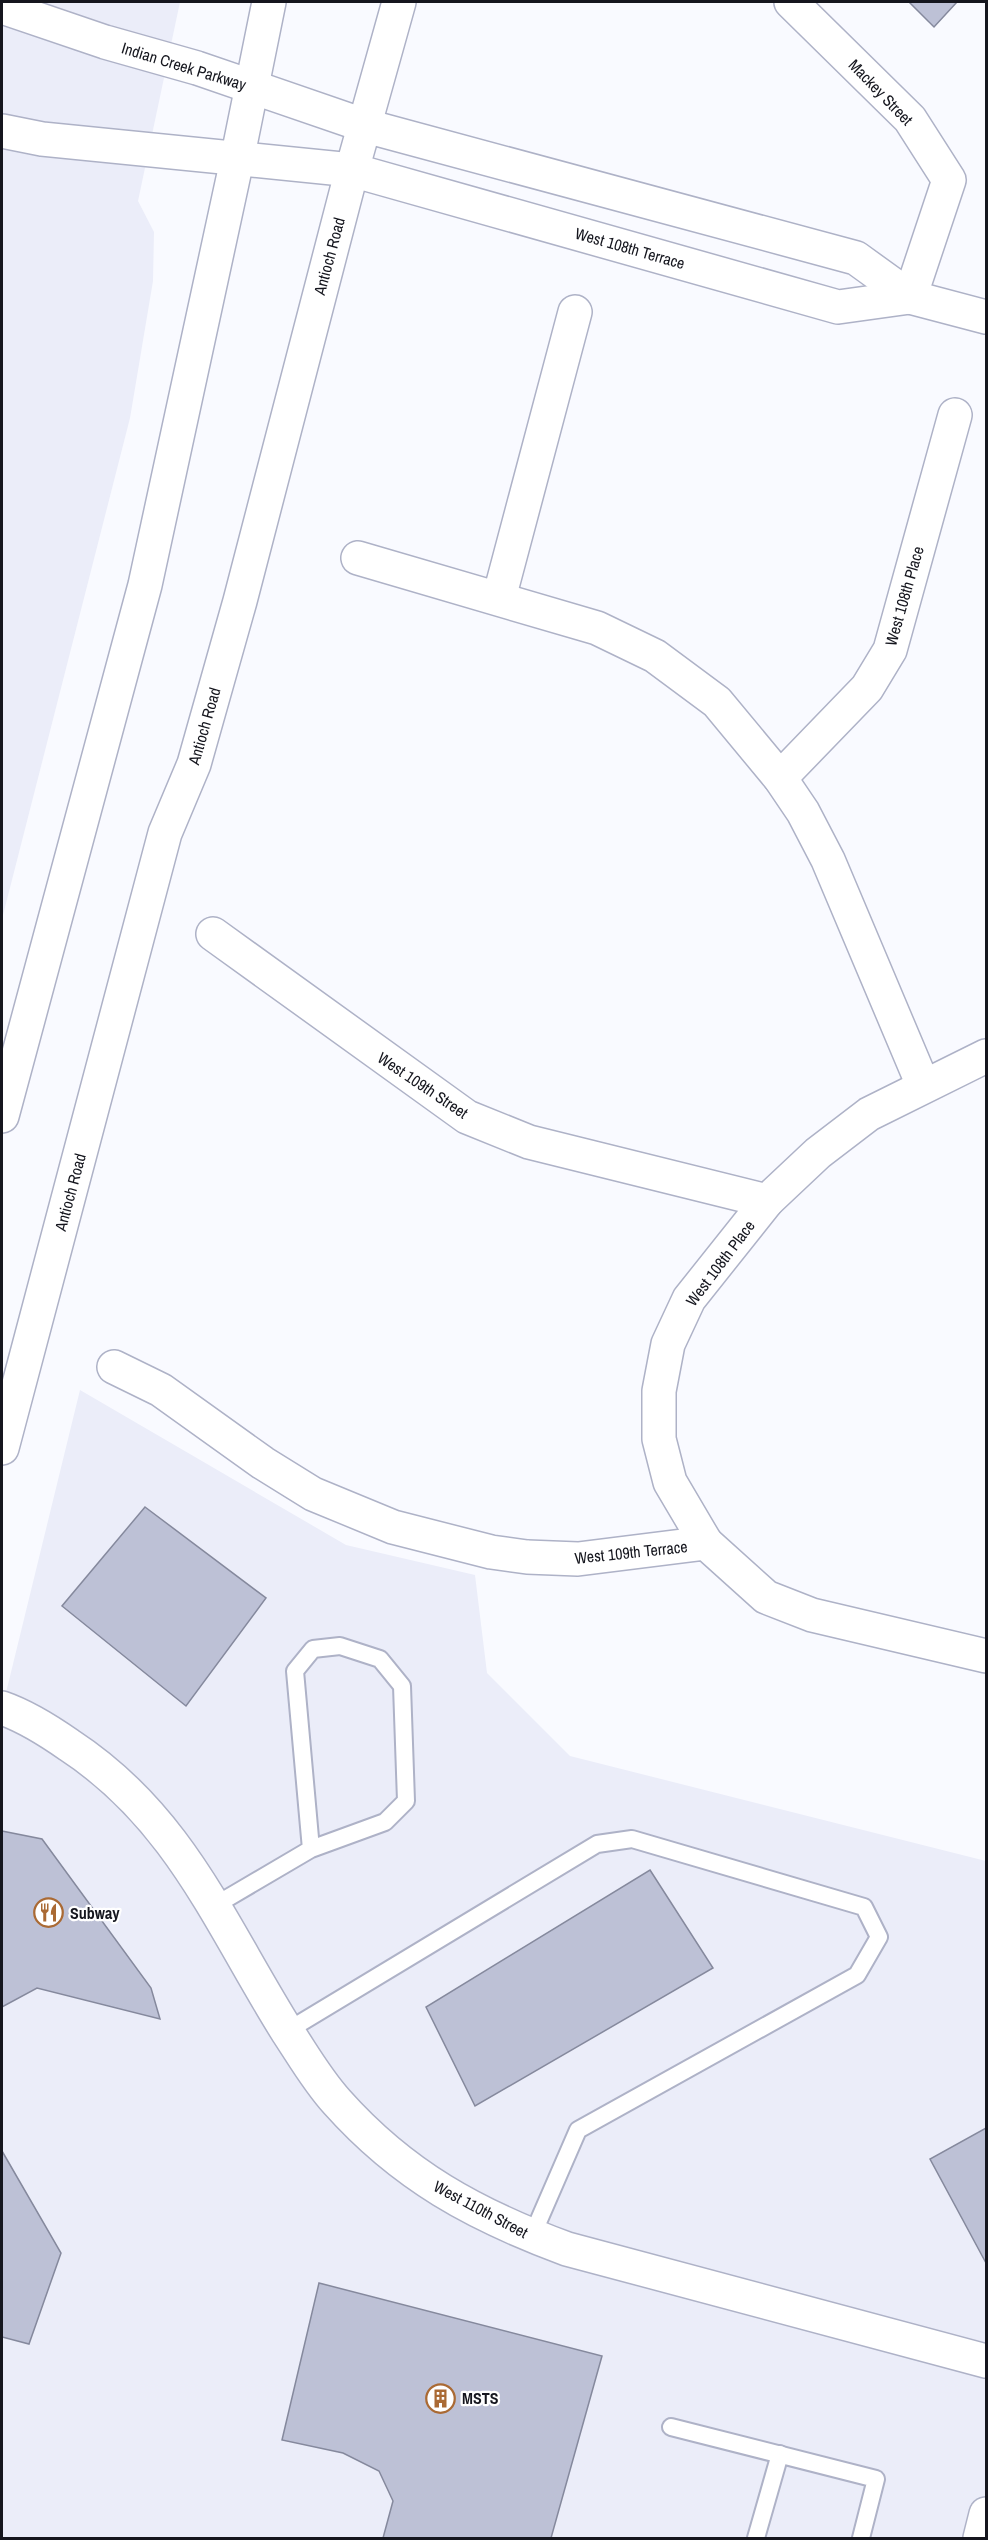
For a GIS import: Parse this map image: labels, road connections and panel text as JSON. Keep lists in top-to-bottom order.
{
  "streets": {
    "street": [
      "Indian Creek Parkway",
      "Mackey Street",
      "West 108th Terrace",
      "Antioch Road",
      "West 108th Place",
      "West 109th Street",
      "West 109th Terrace",
      "West 110th Street"
    ]
  },
  "crossings": [
    ["Indian Creek Parkway", "West 108th Terrace"],
    ["Indian Creek Parkway", "Antioch Road"],
    ["Mackey Street", "West 108th Terrace"],
    ["West 108th Terrace", "Antioch Road"],
    ["West 108th Place", "West 109th Street"],
    ["West 108th Place", "West 109th Terrace"]
  ],
  "places": {
    "restaurant": ["Subway"],
    "building": ["MSTS"]
  }
}
